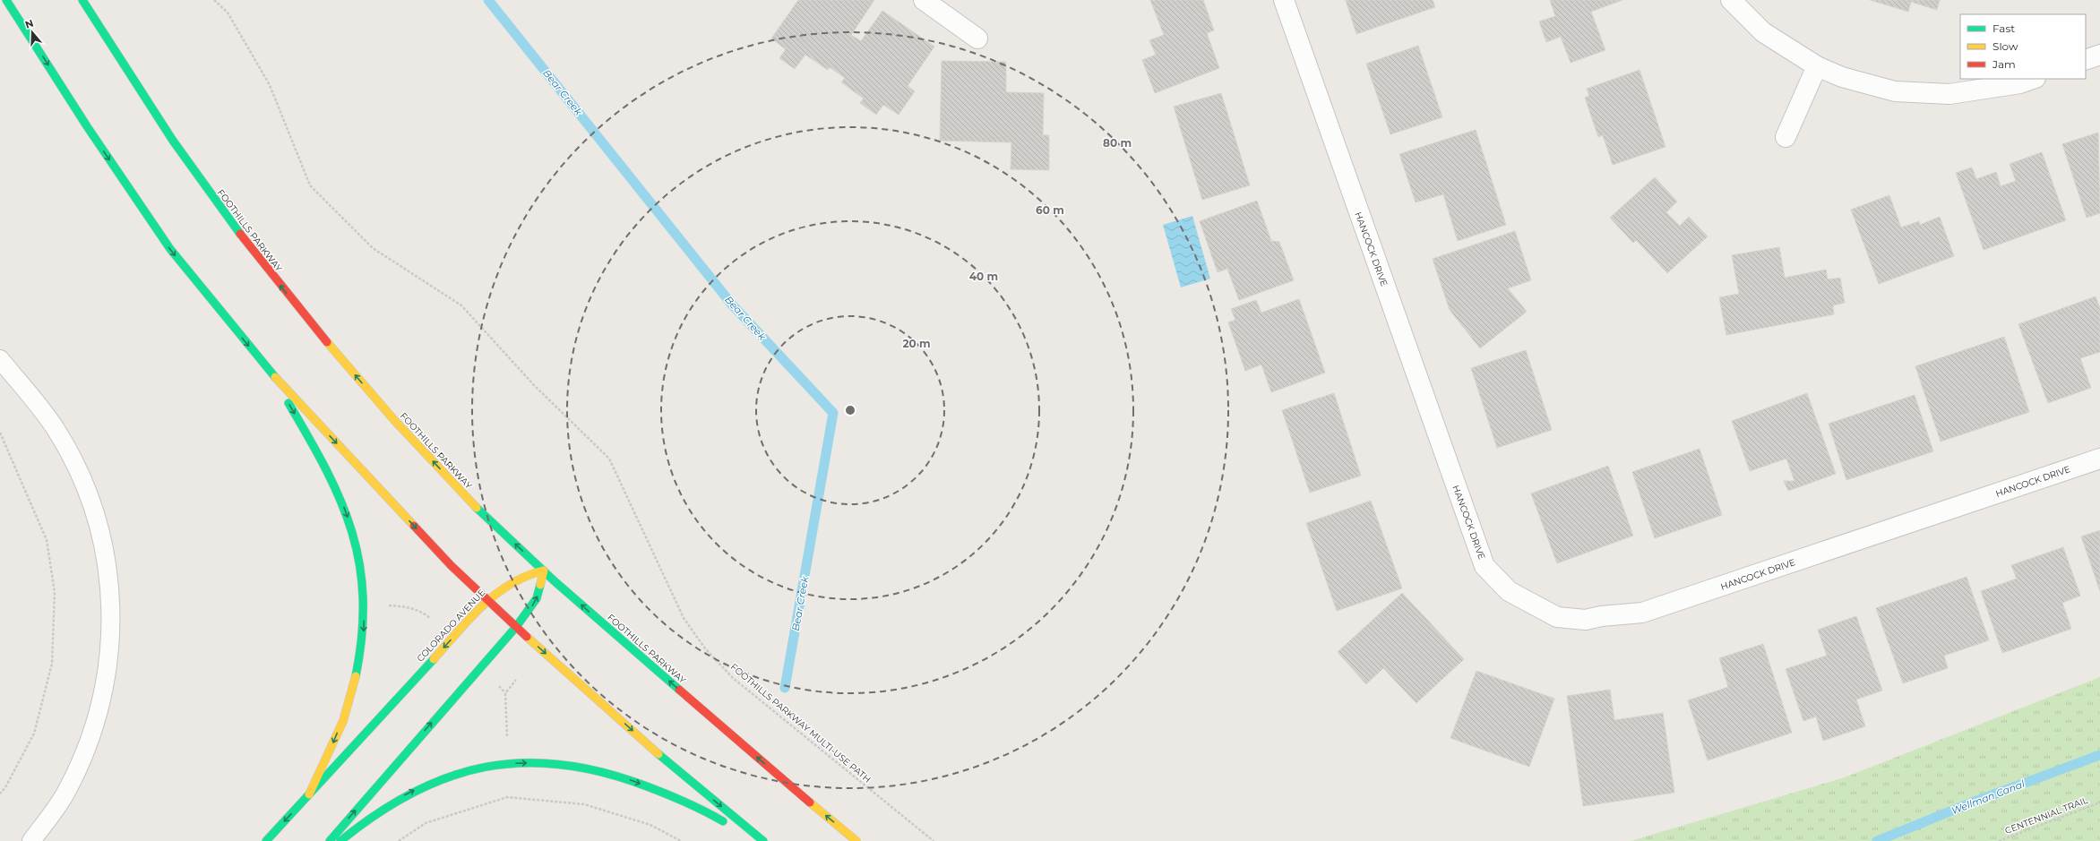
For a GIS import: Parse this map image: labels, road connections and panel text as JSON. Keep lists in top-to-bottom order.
{
  "streets": {
    "main road": ["FOOTHILLS PARKWAY", "COLORADO AVENUE"],
    "street": ["HANCOCK DRIVE"],
    "path": ["FOOTHILLS PARKWAY MULTI-USE PATH", "CENTENNIAL TRAIL"]
  },
  "crossings": [
    ["FOOTHILLS PARKWAY", "COLORADO AVENUE"]
  ],
  "water": ["Bear Creek", "Wellman Canal"],
  "legend": ["Fast", "Slow", "Jam"],
  "north": "top",
  "rings": [
    "80 m",
    "60 m",
    "40 m",
    "20 m"
  ]
}
